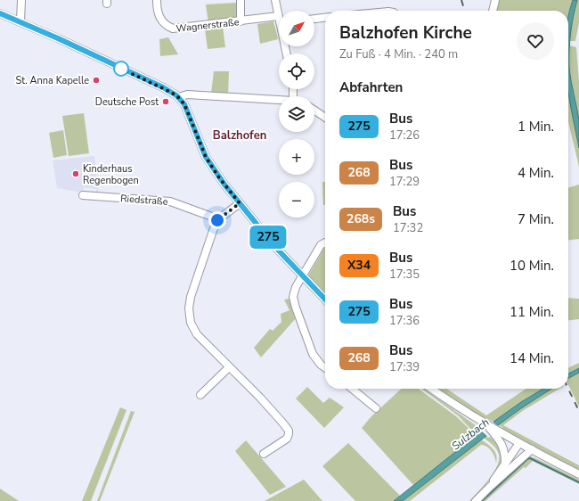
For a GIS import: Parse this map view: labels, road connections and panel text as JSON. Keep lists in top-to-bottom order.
{
  "streets": {
    "street": ["Wagnerstraße", "Riedstraße"]
  },
  "districts": ["Balzhofen"],
  "water": ["Sulzbach"],
  "places": ["St. Anna Kapelle", "Deutsche Post", "Kinderhaus Regenbogen"],
  "lines": ["bus line 275"],
  "north": "top right",
  "page": {
    "on_map": "275",
    "map_buttons": ["+", "−"],
    "heading": [
      ["Balzhofen Kirche", "Zu Fuß · 4 Min. · 240 m"],
      "Abfahrten"
    ],
    "list": [
      {
        "mark": "275",
        "name": "Bus",
        "note": "17:26",
        "value": "1 Min."
      },
      {
        "mark": "268",
        "name": "Bus",
        "note": "17:29",
        "value": "4 Min."
      },
      {
        "mark": "268s",
        "name": "Bus",
        "note": "17:32",
        "value": "7 Min."
      },
      {
        "mark": "X34",
        "name": "Bus",
        "note": "17:35",
        "value": "10 Min."
      },
      {
        "mark": "275",
        "name": "Bus",
        "note": "17:36",
        "value": "11 Min."
      },
      {
        "mark": "268",
        "name": "Bus",
        "note": "17:39",
        "value": "14 Min."
      }
    ]
  }
}
